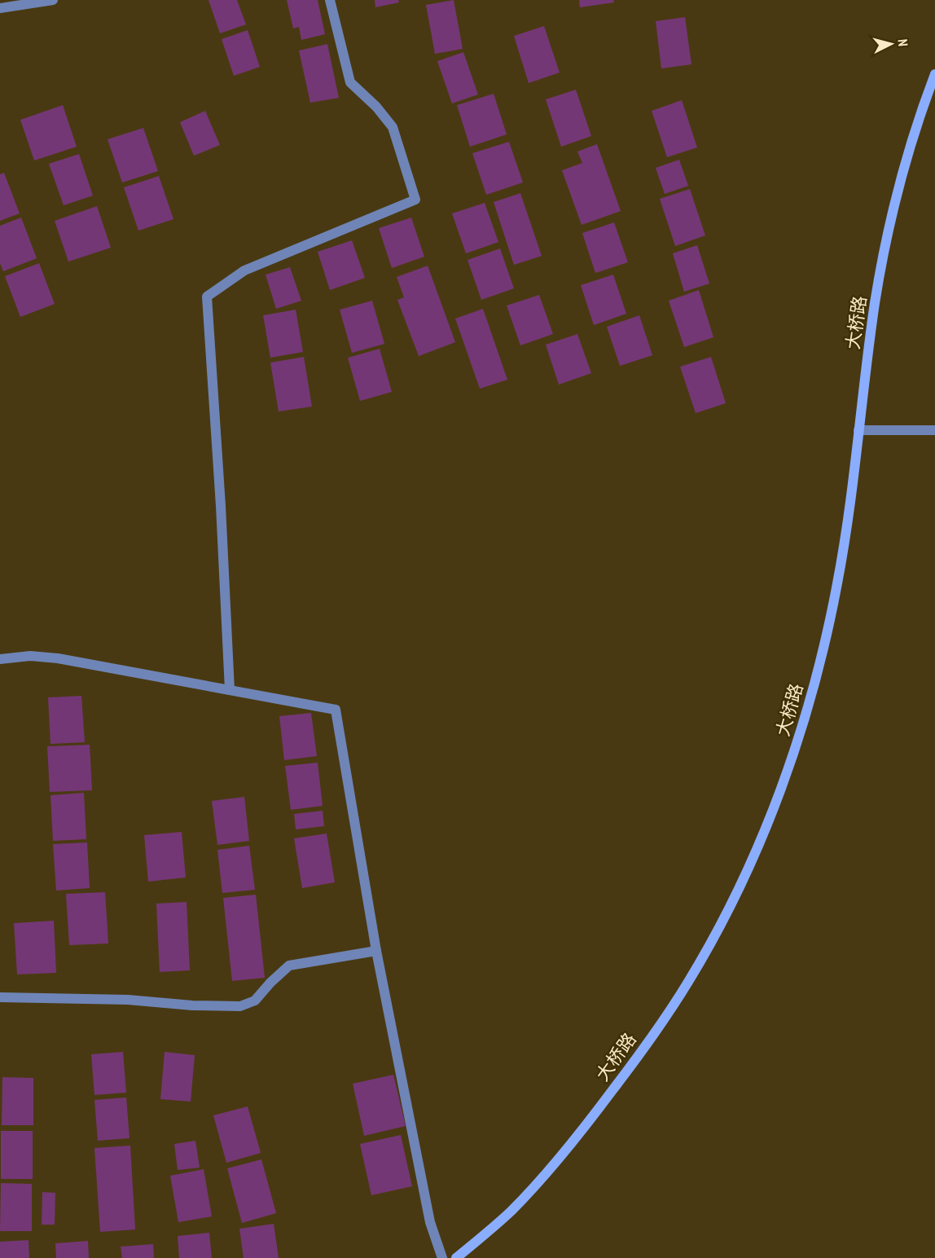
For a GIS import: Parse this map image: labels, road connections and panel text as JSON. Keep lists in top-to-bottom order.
{
  "streets": {
    "main road": ["大桥路"]
  },
  "north": "right"
}
